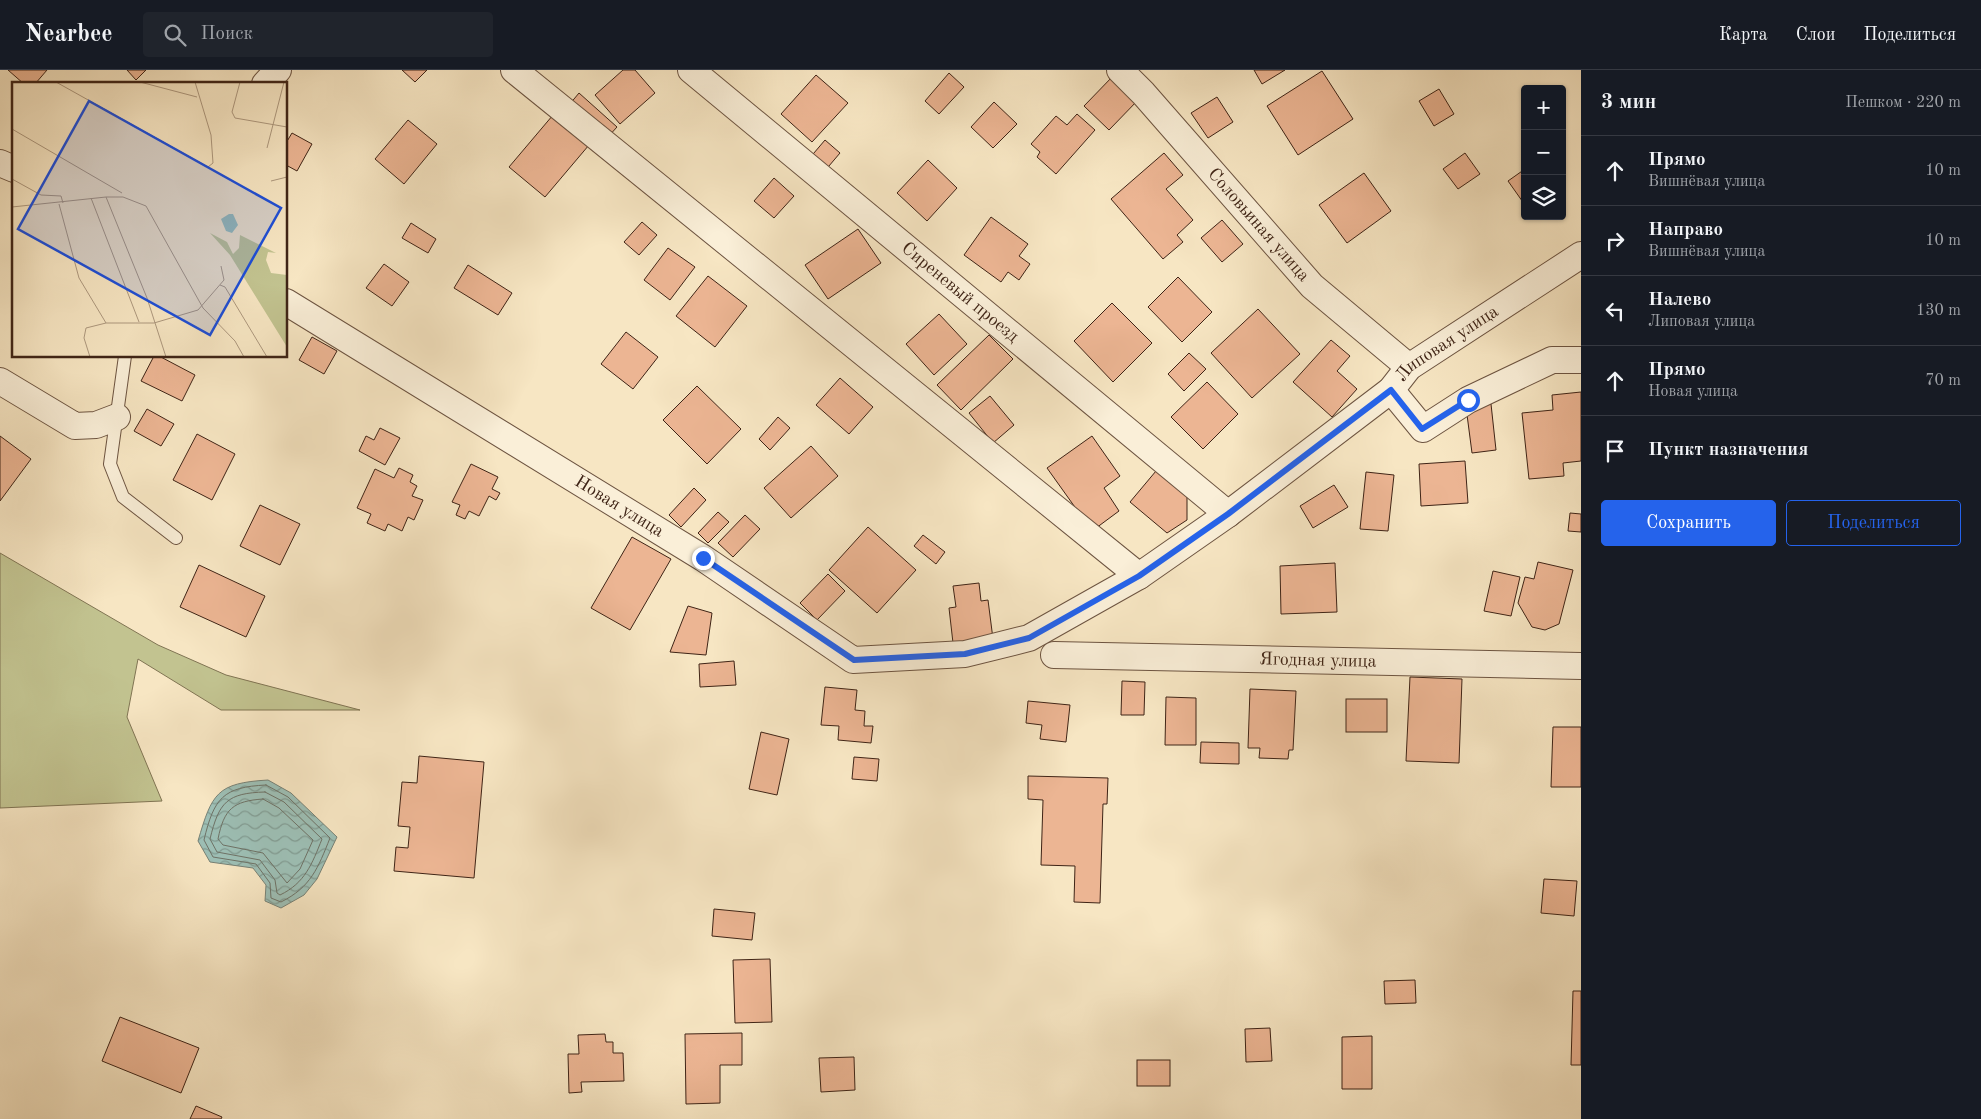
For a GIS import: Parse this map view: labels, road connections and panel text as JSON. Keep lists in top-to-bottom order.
{
  "streets": {
    "street": [
      "Соловьиная улица",
      "Сиреневый проезд",
      "Липовая улица",
      "Новая улица",
      "Ягодная улица"
    ]
  },
  "crossings": [
    ["Соловьиная улица", "Липовая улица"],
    ["Сиреневый проезд", "Липовая улица"],
    ["Липовая улица", "Новая улица"]
  ],
  "page": {
    "header": "Nearbee",
    "search": "Поиск",
    "nav": ["Карта", "Слои", "Поделиться"],
    "heading": ["3 мин", "Пешком · 220 m"],
    "map_buttons": ["+", "−"],
    "list": [
      ["Прямо", "Вишнёвая улица", "10 m"],
      ["Направо", "Вишнёвая улица", "10 m"],
      ["Налево", "Липовая улица", "130 m"],
      ["Прямо", "Новая улица", "70 m"],
      "Пункт назначения"
    ],
    "buttons": ["Сохранить", "Поделиться"]
  }
}
